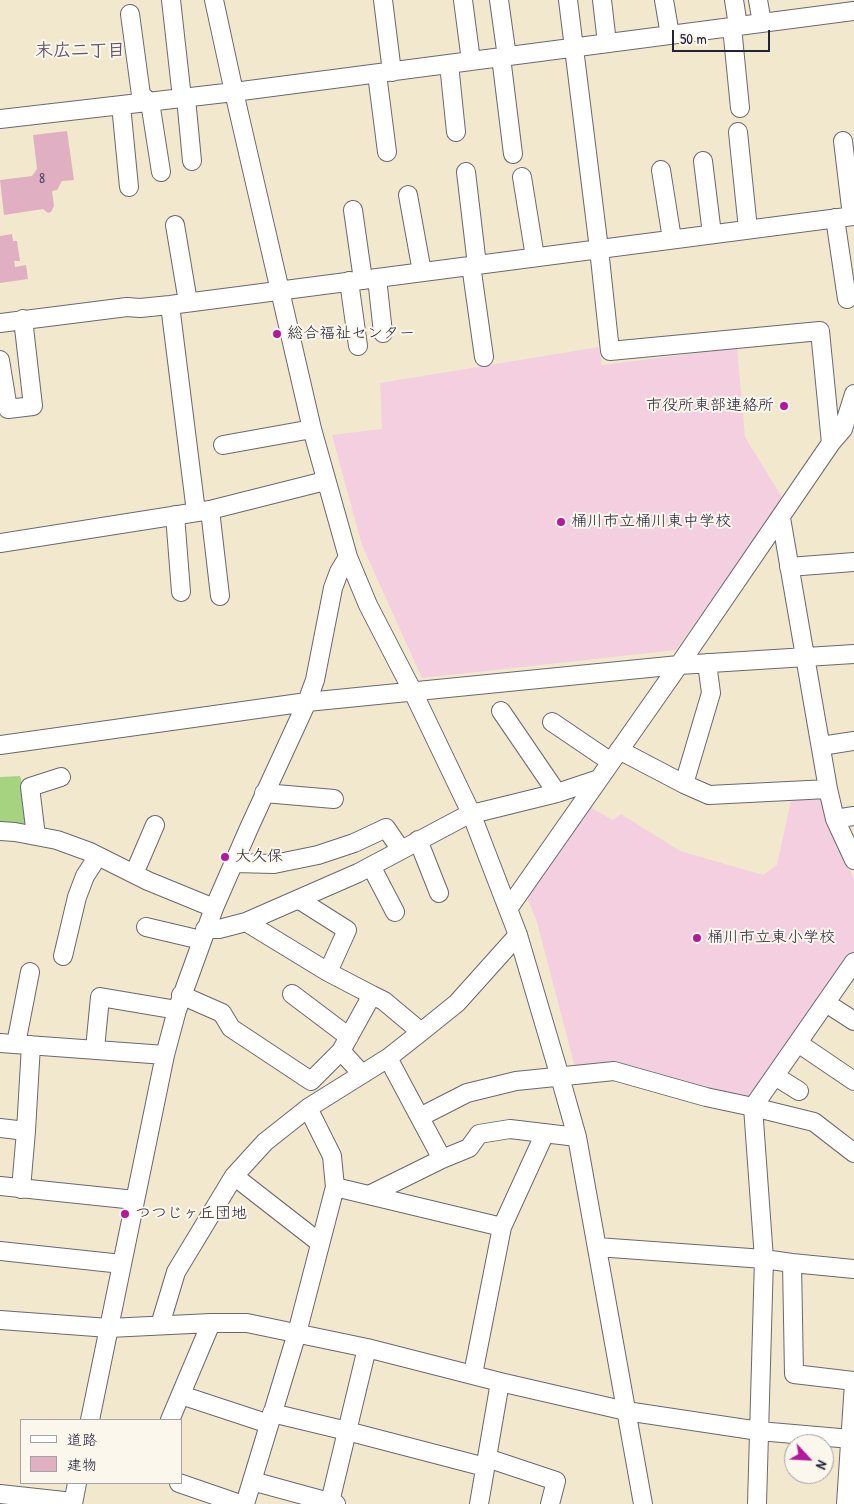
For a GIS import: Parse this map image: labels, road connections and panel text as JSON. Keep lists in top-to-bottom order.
{
  "districts": ["末広二丁目"],
  "places": [
    "総合福祉センター",
    "市役所東部連絡所",
    "桶川市立桶川東中学校",
    "大久保",
    "桶川市立東小学校",
    "つつじヶ丘団地"
  ],
  "house_numbers": ["8"],
  "legend": ["道路", "建物"],
  "scale_bar": "50 m",
  "north": "bottom right"
}
